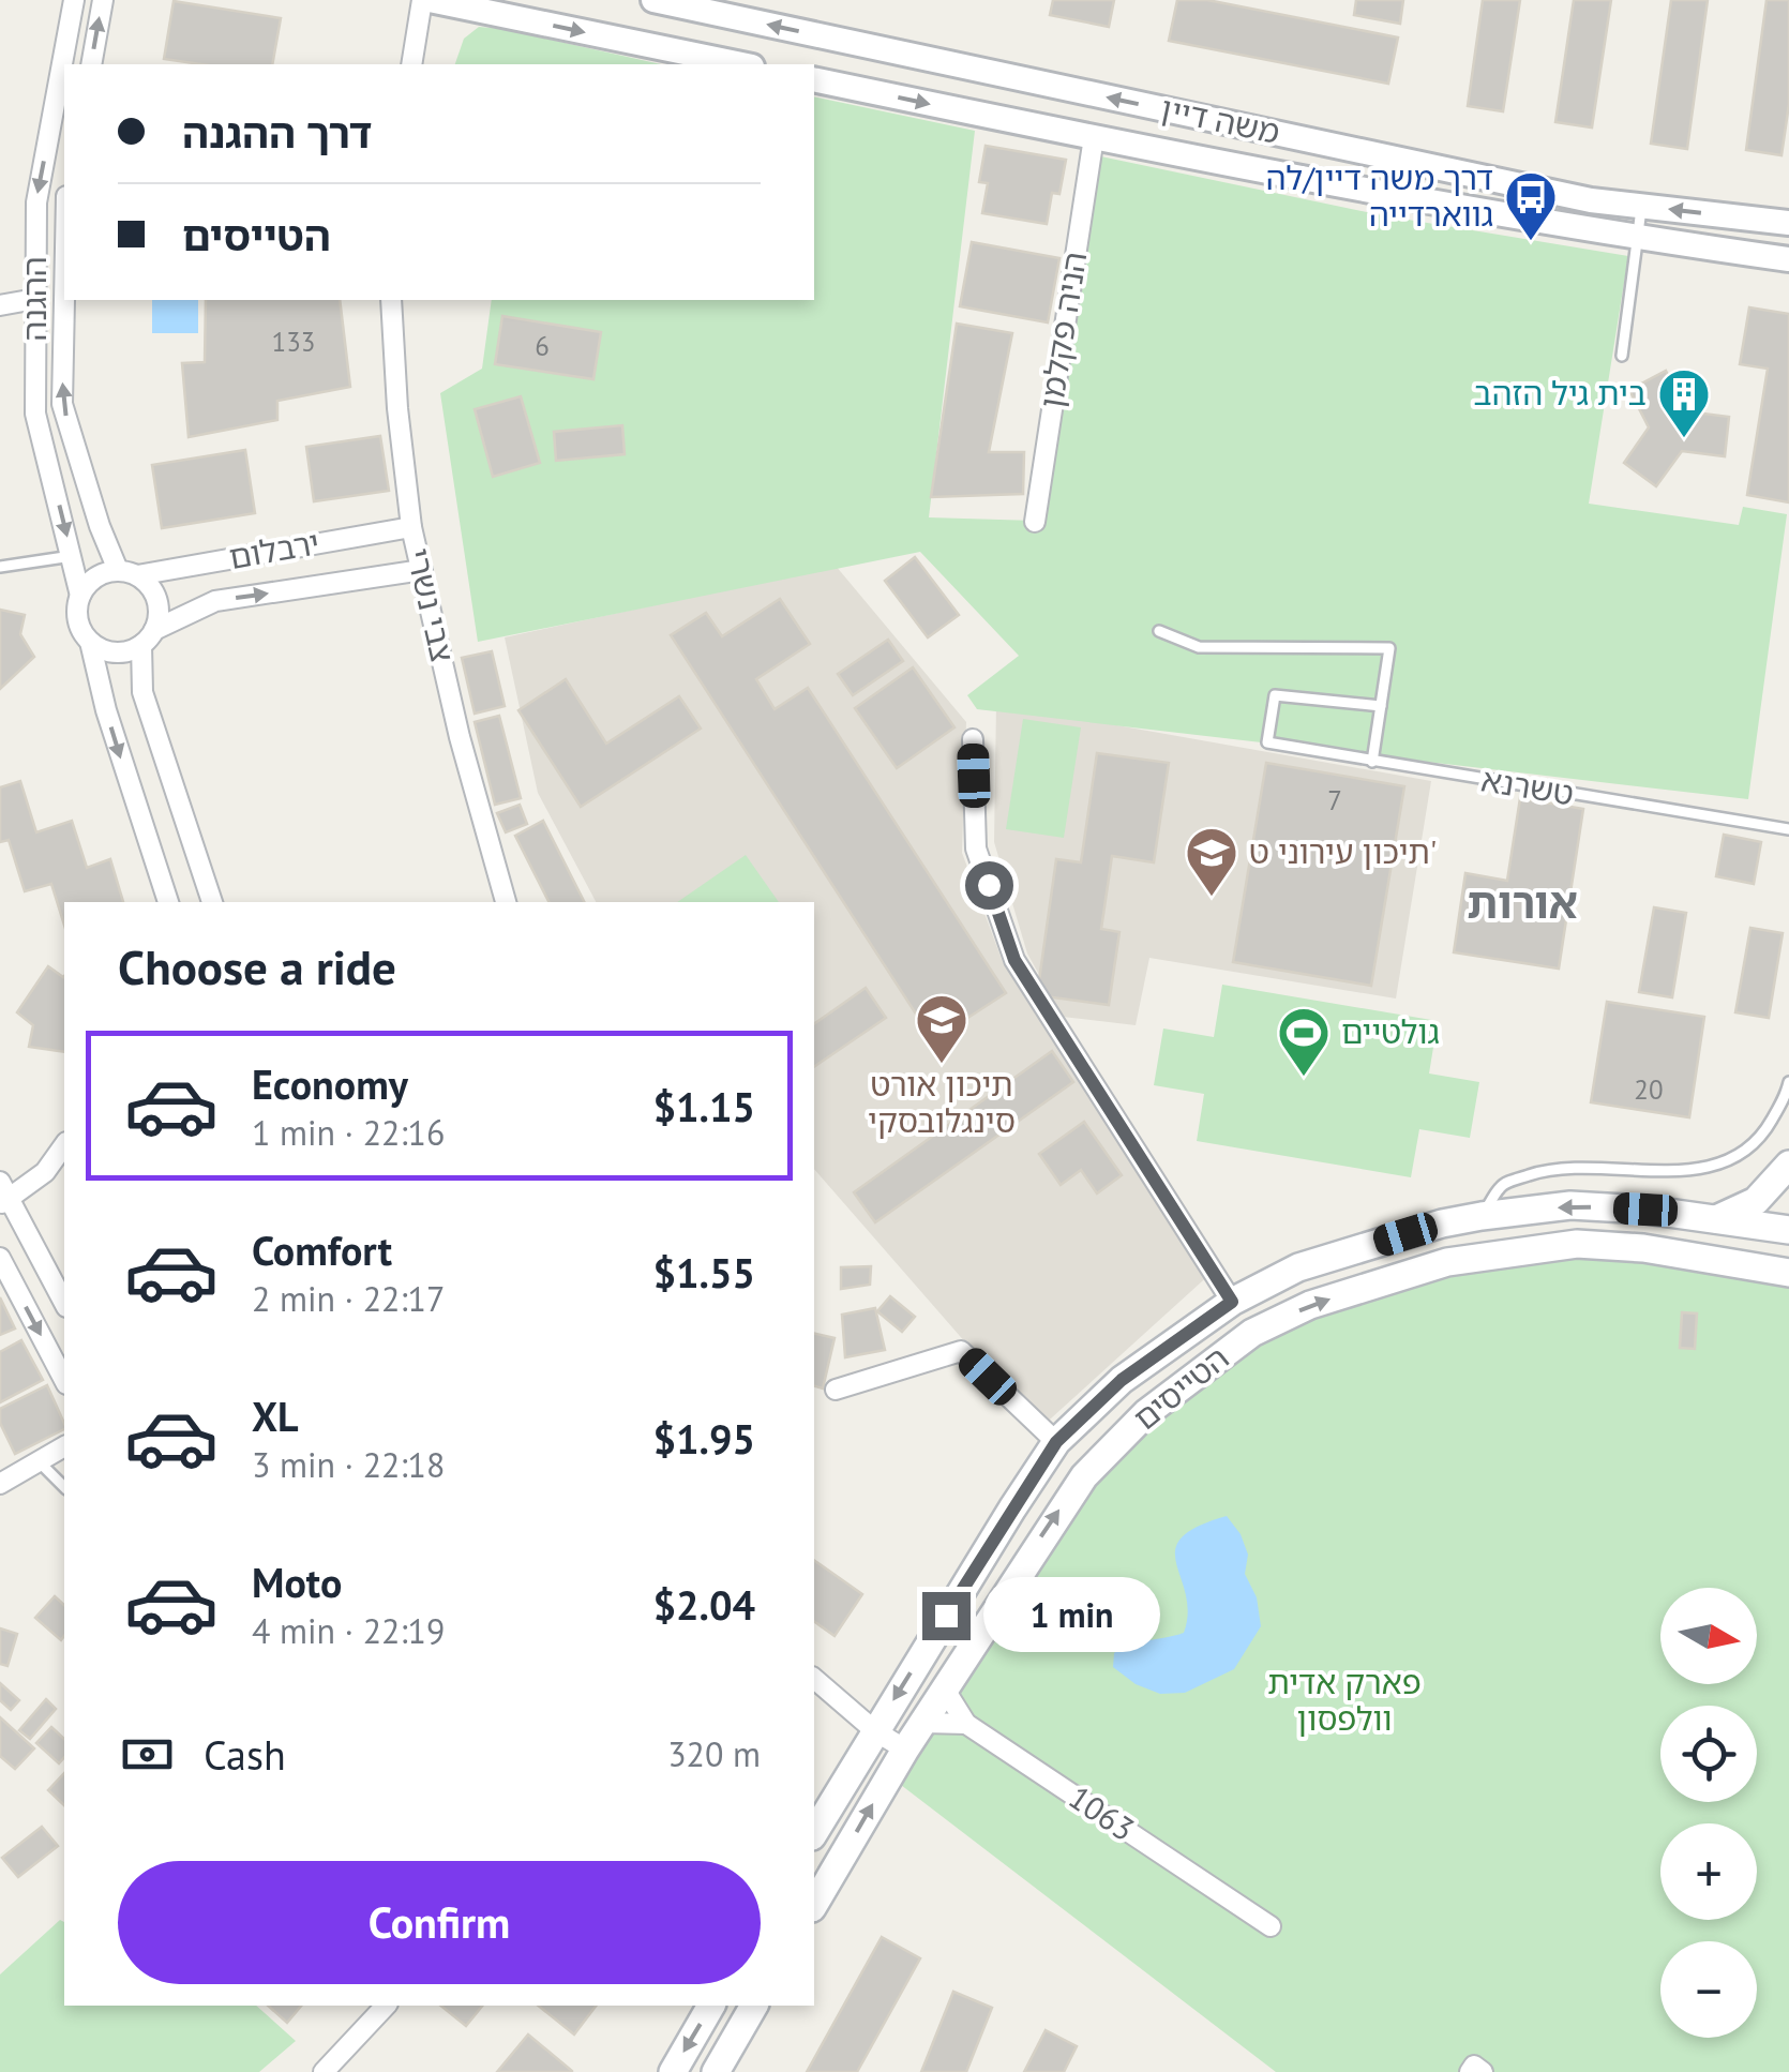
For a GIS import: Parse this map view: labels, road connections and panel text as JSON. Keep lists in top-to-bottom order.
{
  "streets": {
    "main road": ["הטייסים"],
    "street": [
      "משה דיין",
      "ההגנה",
      "הניה פקלמן",
      "ירבלום",
      "צבי נשרי",
      "1063"
    ],
    "lane": ["טשרנא"]
  },
  "crossings": [
    ["משה דיין", "הניה פקלמן"],
    ["ההגנה", "ירבלום"],
    ["ירבלום", "צבי נשרי"],
    ["הטייסים", "1063"]
  ],
  "districts": ["אורות"],
  "parks": ["פארק אדית וולפסון"],
  "places": {
    "bus stop": ["דרך משה דיין/לה גווארדייה"],
    "building": ["בית גיל הזהב"],
    "school or university": ["תיכון עירוני ט'", "תיכון אורט סינגלובסקי"],
    "sports": ["גולטיים"]
  },
  "house_numbers": [
    "133",
    "6",
    "7",
    "20"
  ],
  "north": "right",
  "page": {
    "banner": ["דרך ההגנה", "הטייסים"],
    "heading": "Choose a ride",
    "list": [
      {
        "name": "Economy",
        "note": "1 min · 22:16",
        "value": "$1.15"
      },
      {
        "name": "Comfort",
        "note": "2 min · 22:17",
        "value": "$1.55"
      },
      {
        "name": "XL",
        "note": "3 min · 22:18",
        "value": "$1.95"
      },
      {
        "name": "Moto",
        "note": "4 min · 22:19",
        "value": "$2.04"
      }
    ],
    "bubble": "1 min",
    "map_buttons": ["+", "−"],
    "pay": ["Cash", "320 m"],
    "buttons": "Confirm"
  }
}
